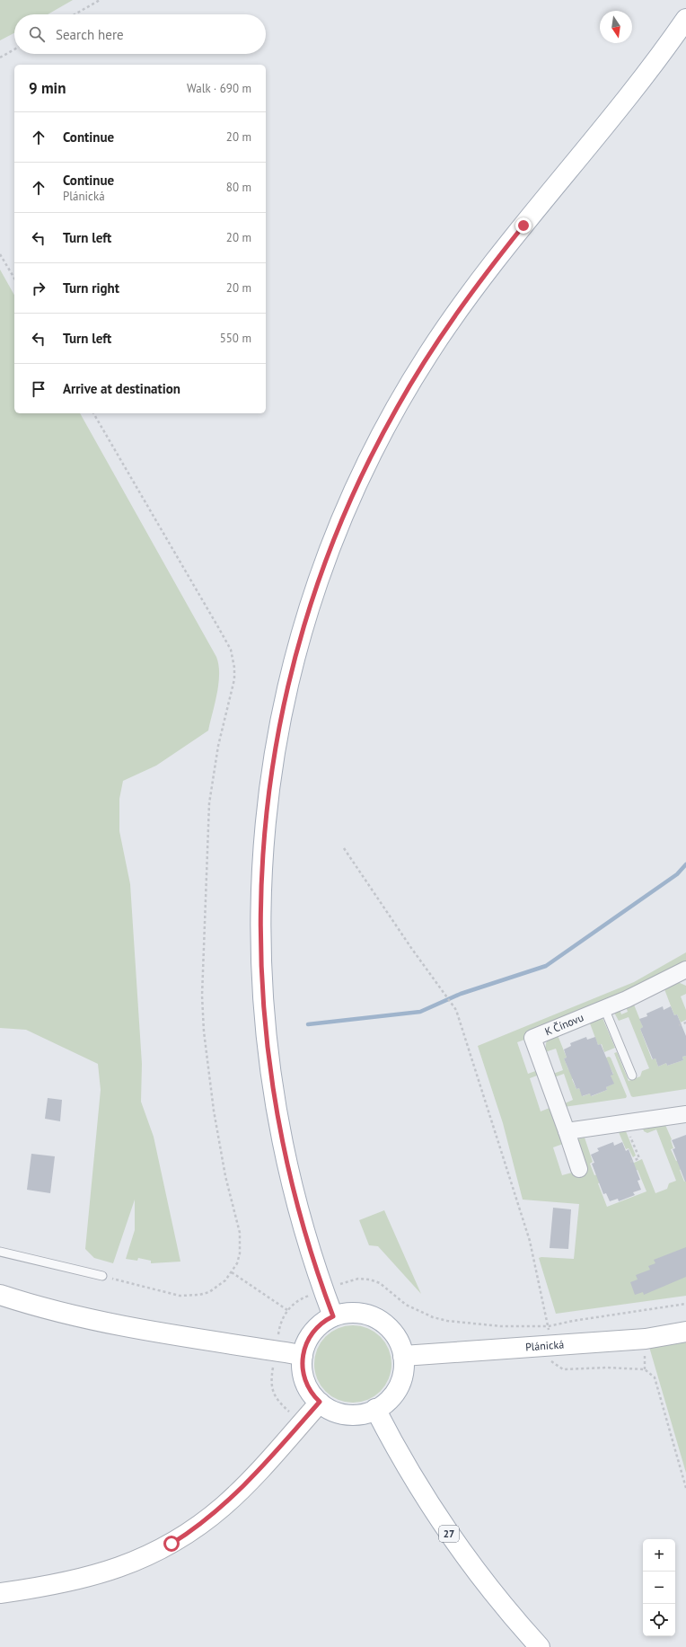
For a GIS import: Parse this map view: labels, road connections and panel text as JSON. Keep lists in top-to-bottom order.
{
  "streets": {
    "main road": ["Plánická", "27"],
    "street": ["K Čínovu"]
  },
  "crossings": [
    ["Plánická", "27"]
  ],
  "north": "bottom",
  "page": {
    "search": "Search here",
    "heading": ["9 min", "Walk · 690 m"],
    "list": [
      ["Continue", "20 m"],
      ["Continue", "Plánická", "80 m"],
      ["Turn left", "20 m"],
      ["Turn right", "20 m"],
      ["Turn left", "550 m"],
      "Arrive at destination"
    ],
    "map_buttons": ["+", "−"]
  }
}
